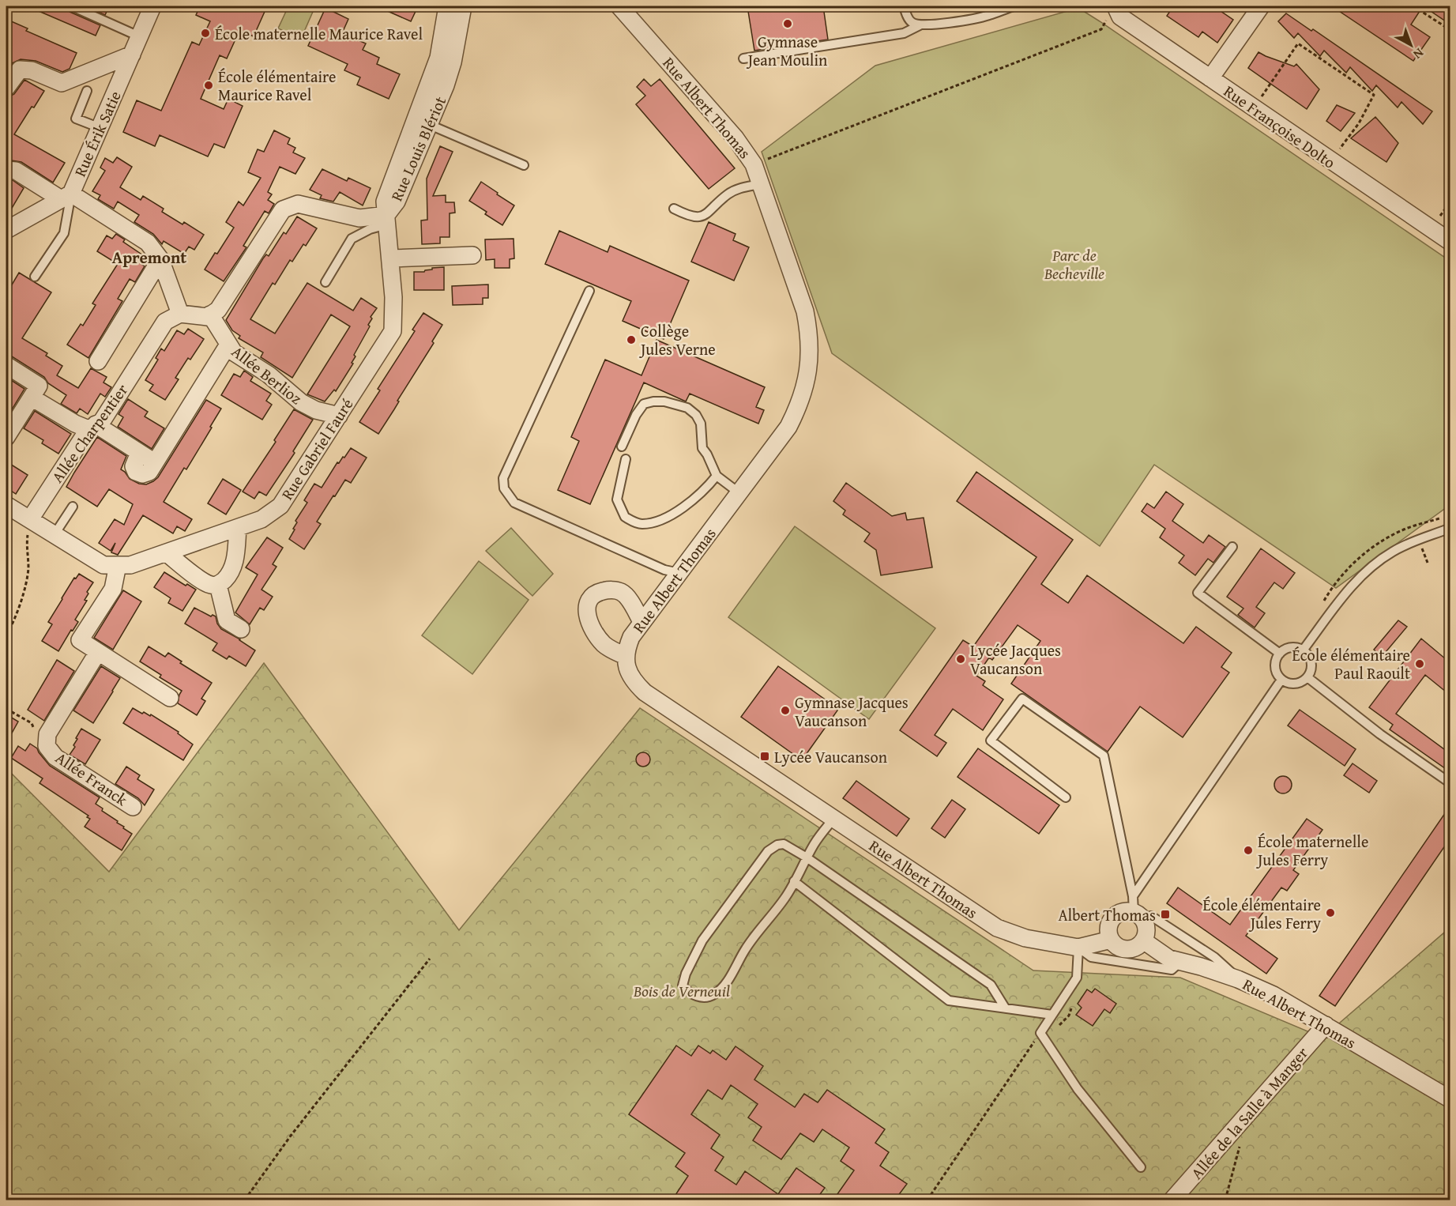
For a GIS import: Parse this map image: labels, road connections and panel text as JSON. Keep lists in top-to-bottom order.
{
  "streets": {
    "street": [
      "Rue Albert Thomas",
      "Rue Françoise Dolto",
      "Rue Érik Satie",
      "Rue Louis Blériot",
      "Allée Berlioz",
      "Allée Charpentier",
      "Rue Gabriel Fauré",
      "Allée Franck",
      "Allée de la Salle à Manger"
    ]
  },
  "crossings": [
    ["Rue Albert Thomas", "Allée de la Salle à Manger"],
    ["Rue Louis Blériot", "Rue Gabriel Fauré"],
    ["Allée Berlioz", "Rue Gabriel Fauré"],
    ["Allée Charpentier", "Rue Gabriel Fauré"]
  ],
  "districts": ["Apremont"],
  "parks": ["Parc de Becheville", "Bois de Verneuil"],
  "places": {
    "other": [
      "Gymnase Jean Moulin",
      "École maternelle Maurice Ravel",
      "École élémentaire Maurice Ravel",
      "Collège Jules Verne",
      "Lycée Jacques Vaucanson",
      "École élémentaire Paul Raoult",
      "Gymnase Jacques Vaucanson",
      "École maternelle Jules Ferry",
      "École élémentaire Jules Ferry"
    ],
    "transit": ["Lycée Vaucanson", "Albert Thomas"]
  },
  "north": "bottom right"
}
